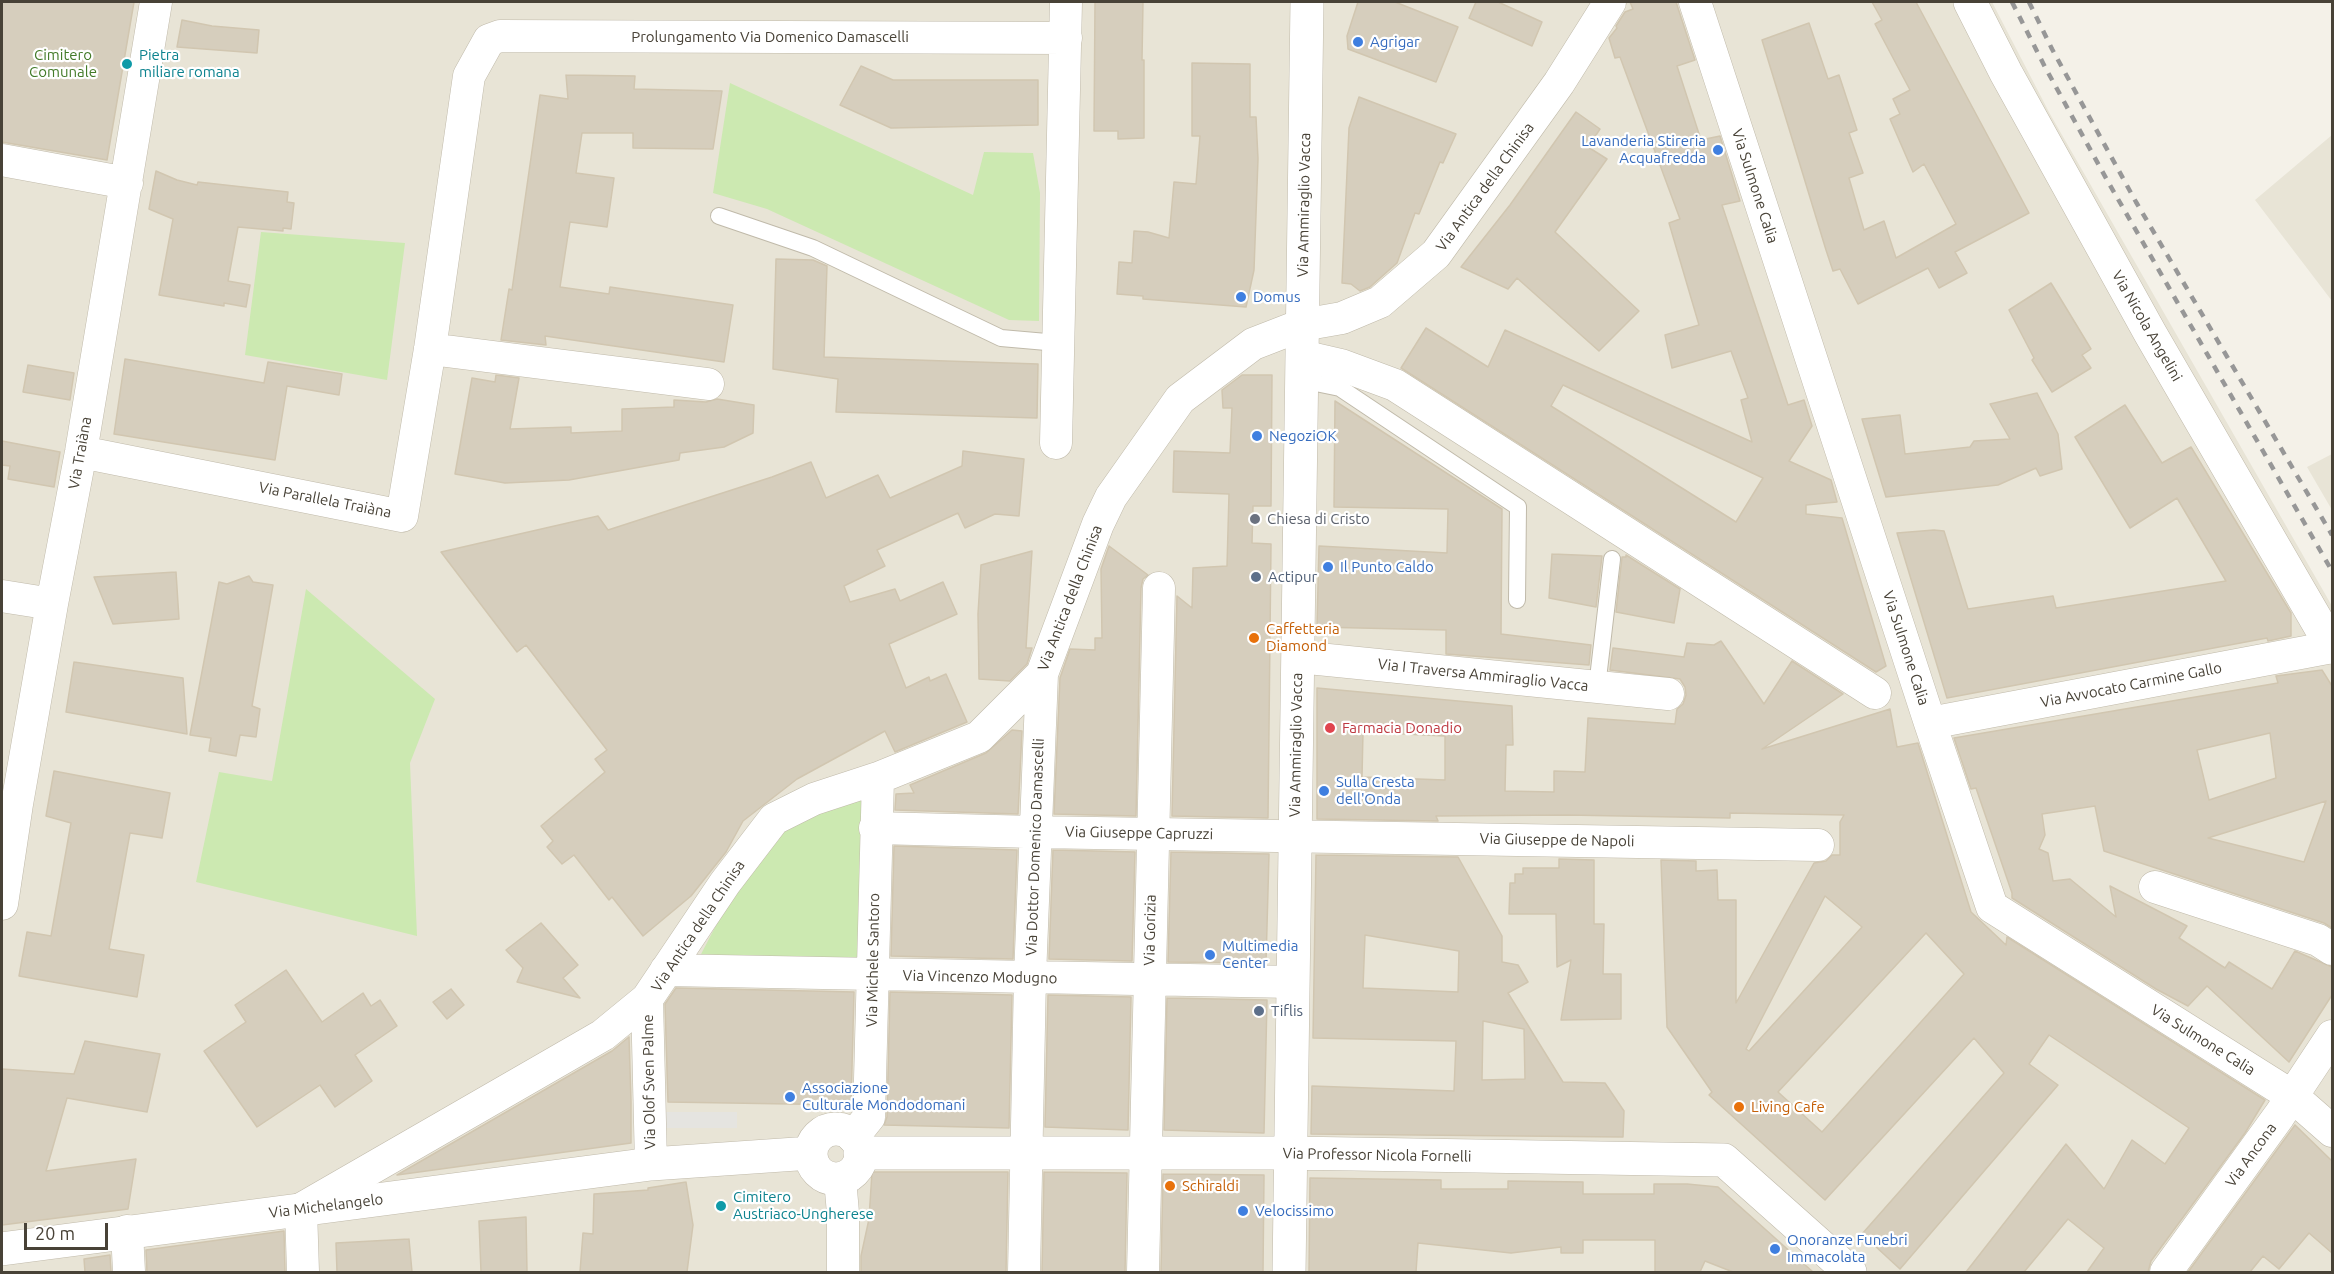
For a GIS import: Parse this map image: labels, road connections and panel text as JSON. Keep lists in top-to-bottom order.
{
  "streets": {
    "street": [
      "Prolungamento Via Domenico Damascelli",
      "Via Sulmone Calia",
      "Via Antica della Chinisa",
      "Via Ammiraglio Vacca",
      "Via Nicola Angelini",
      "Via Traiàna",
      "Via Parallela Traiàna",
      "Via I Traversa Ammiraglio Vacca",
      "Via Avvocato Carmine Gallo",
      "Via Giuseppe Capruzzi",
      "Via Giuseppe de Napoli",
      "Via Dottor Domenico Damascelli",
      "Via Gorizia",
      "Via Michele Santoro",
      "Via Vincenzo Modugno",
      "Via Olof Sven Palme",
      "Via Professor Nicola Fornelli",
      "Via Ancona",
      "Via Michelangelo"
    ]
  },
  "crossings": [
    ["Prolungamento Via Domenico Damascelli", "Via Parallela Traiàna"],
    ["Via Sulmone Calia", "Via Avvocato Carmine Gallo"],
    ["Via Sulmone Calia", "Via Ancona"],
    ["Via Antica della Chinisa", "Via Ammiraglio Vacca"],
    ["Via Antica della Chinisa", "Via Dottor Domenico Damascelli"],
    ["Via Antica della Chinisa", "Via Michele Santoro"],
    ["Via Antica della Chinisa", "Via Vincenzo Modugno"],
    ["Via Antica della Chinisa", "Via Olof Sven Palme"],
    ["Via Antica della Chinisa", "Via Michelangelo"],
    ["Via Ammiraglio Vacca", "Via I Traversa Ammiraglio Vacca"],
    ["Via Ammiraglio Vacca", "Via Giuseppe Capruzzi"],
    ["Via Ammiraglio Vacca", "Via Giuseppe de Napoli"],
    ["Via Ammiraglio Vacca", "Via Vincenzo Modugno"],
    ["Via Ammiraglio Vacca", "Via Professor Nicola Fornelli"],
    ["Via Nicola Angelini", "Via Avvocato Carmine Gallo"],
    ["Via Traiàna", "Via Parallela Traiàna"],
    ["Via Giuseppe Capruzzi", "Via Giuseppe de Napoli"],
    ["Via Giuseppe Capruzzi", "Via Dottor Domenico Damascelli"],
    ["Via Giuseppe Capruzzi", "Via Gorizia"],
    ["Via Giuseppe Capruzzi", "Via Michele Santoro"],
    ["Via Dottor Domenico Damascelli", "Via Vincenzo Modugno"],
    ["Via Dottor Domenico Damascelli", "Via Professor Nicola Fornelli"],
    ["Via Gorizia", "Via Vincenzo Modugno"],
    ["Via Gorizia", "Via Professor Nicola Fornelli"],
    ["Via Michele Santoro", "Via Vincenzo Modugno"],
    ["Via Michele Santoro", "Via Professor Nicola Fornelli"],
    ["Via Michele Santoro", "Via Michelangelo"],
    ["Via Olof Sven Palme", "Via Michelangelo"],
    ["Via Professor Nicola Fornelli", "Via Michelangelo"]
  ],
  "parks": ["Cimitero Comunale"],
  "places": [
    "Agrigar",
    "Pietra miliare romana",
    "Lavanderia Stireria Acquafredda",
    "Domus",
    "NegoziOK",
    "Chiesa di Cristo",
    "Il Punto Caldo",
    "Actipur",
    "Caffetteria Diamond",
    "Farmacia Donadio",
    "Sulla Cresta dell'Onda",
    "Multimedia Center",
    "Tiflis",
    "Associazione Culturale Mondodomani",
    "Living Cafe",
    "Schiraldi",
    "Cimitero Austriaco-Ungherese",
    "Velocissimo",
    "Onoranze Funebri Immacolata"
  ],
  "scale_bar": "20 m"
}
